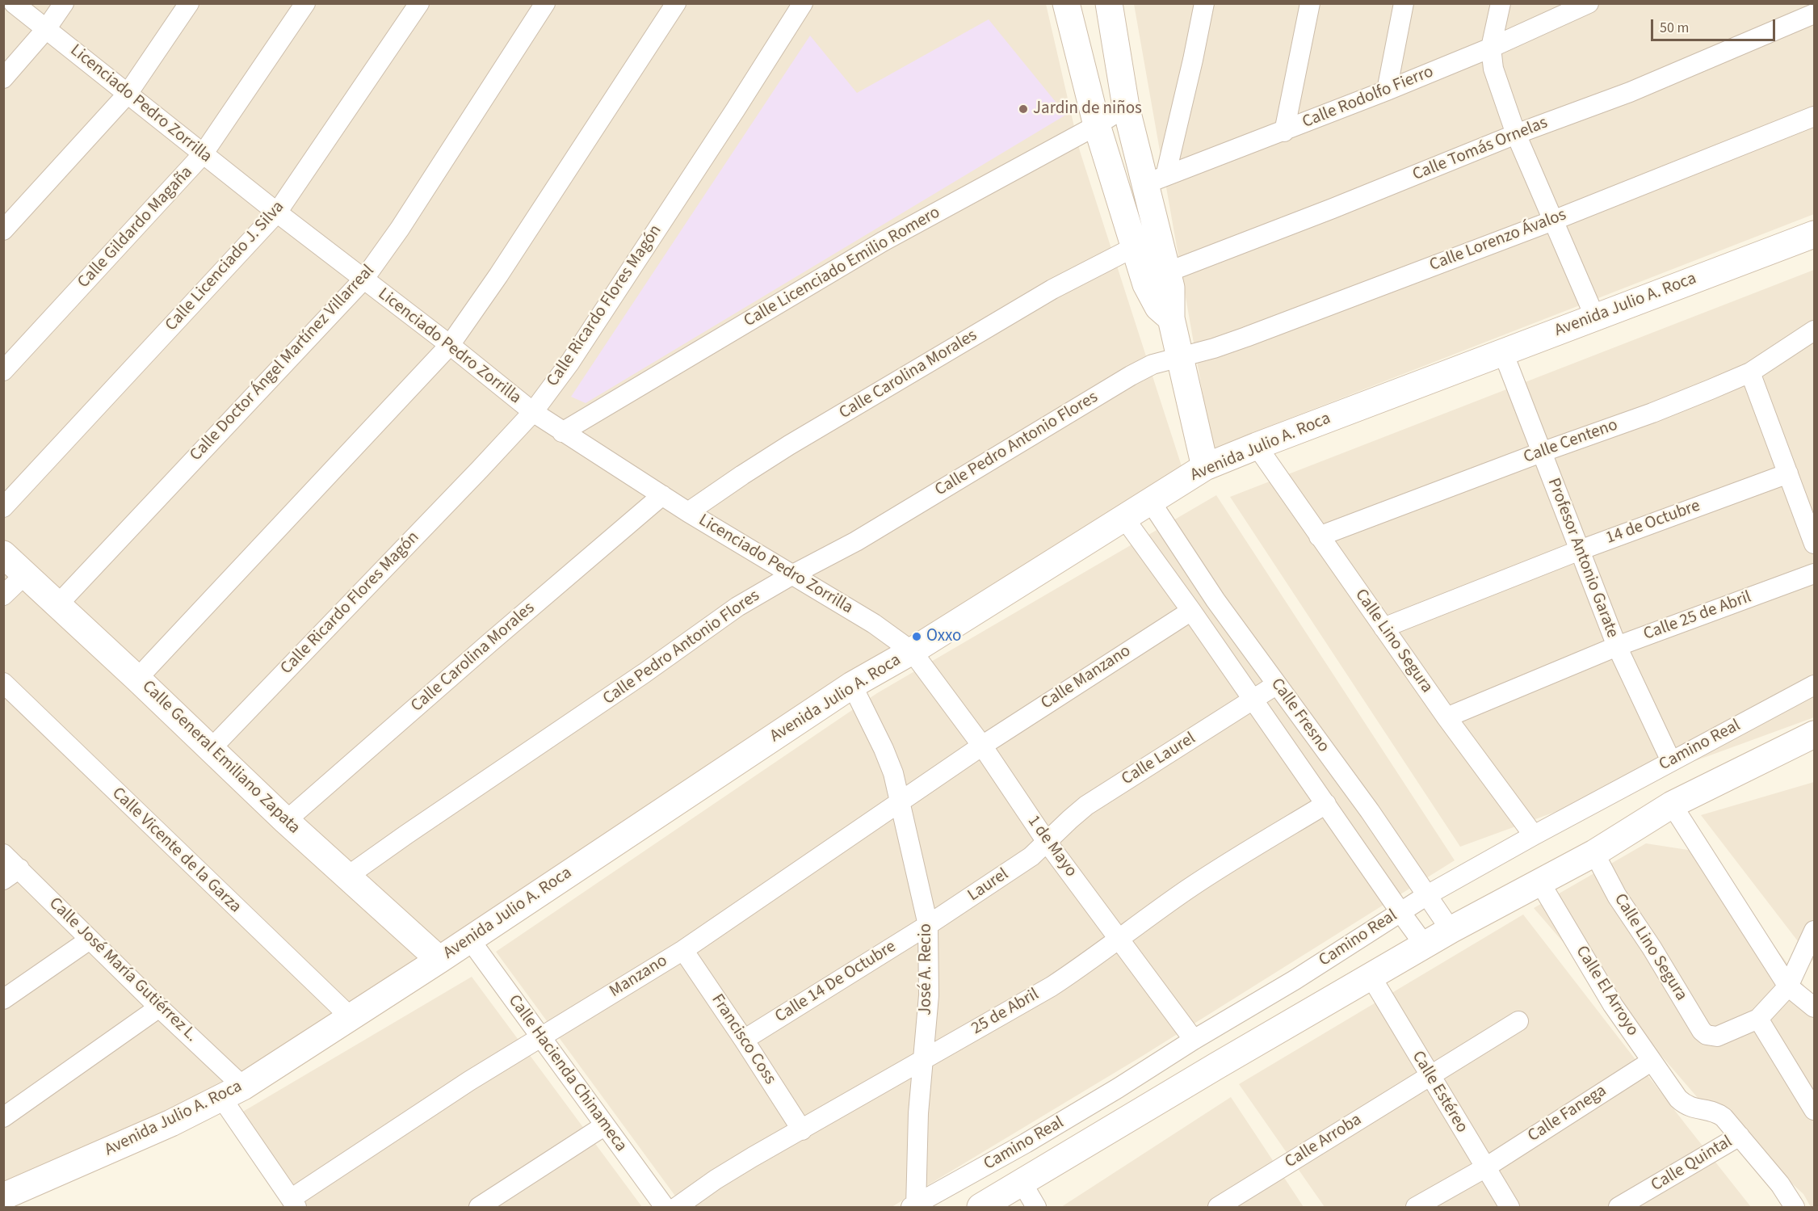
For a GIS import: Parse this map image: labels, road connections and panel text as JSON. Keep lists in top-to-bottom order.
{
  "streets": {
    "street": [
      "Calle Rodolfo Fierro",
      "Licenciado Pedro Zorrilla",
      "Calle Tomás Ornelas",
      "Calle Gildardo Magaña",
      "Calle Lorenzo Ávalos",
      "Calle Licenciado J. Silva",
      "Calle Licenciado Emilio Romero",
      "Avenida Julio A. Roca",
      "Calle Ricardo Flores Magón",
      "Calle Doctor Ángel Martínez Villarreal",
      "Calle Carolina Morales",
      "Calle Centeno",
      "Calle Pedro Antonio Flores",
      "14 de Octubre",
      "Profesor Antonio Garate",
      "Calle 25 de Abril",
      "Calle Lino Segura",
      "Calle Manzano",
      "Calle Fresno",
      "Camino Real",
      "Calle General Emiliano Zapata",
      "Calle Laurel",
      "1 de Mayo",
      "Calle Vicente de la Garza",
      "Laurel",
      "José A. Recio",
      "Calle José María Gutiérrez L.",
      "Manzano",
      "Calle 14 De Octubre",
      "Calle El Arroyo",
      "25 de Abril",
      "Francisco Coss",
      "Calle Hacienda Chinameca",
      "Calle Estéreo",
      "Calle Fanega",
      "Calle Arroba",
      "Calle Quintal"
    ]
  },
  "crossings": [
    ["Licenciado Pedro Zorrilla", "Calle Gildardo Magaña"],
    ["Licenciado Pedro Zorrilla", "Calle Licenciado J. Silva"],
    ["Licenciado Pedro Zorrilla", "Calle Licenciado Emilio Romero"],
    ["Licenciado Pedro Zorrilla", "Avenida Julio A. Roca"],
    ["Licenciado Pedro Zorrilla", "Calle Ricardo Flores Magón"],
    ["Licenciado Pedro Zorrilla", "Calle Doctor Ángel Martínez Villarreal"],
    ["Licenciado Pedro Zorrilla", "Calle Carolina Morales"],
    ["Licenciado Pedro Zorrilla", "Calle Pedro Antonio Flores"],
    ["Licenciado Pedro Zorrilla", "1 de Mayo"],
    ["Calle Lorenzo Ávalos", "Calle Pedro Antonio Flores"],
    ["Avenida Julio A. Roca", "Profesor Antonio Garate"],
    ["Avenida Julio A. Roca", "Calle Lino Segura"],
    ["Avenida Julio A. Roca", "Calle Fresno"],
    ["Avenida Julio A. Roca", "Calle General Emiliano Zapata"],
    ["Avenida Julio A. Roca", "1 de Mayo"],
    ["Avenida Julio A. Roca", "Calle Vicente de la Garza"],
    ["Avenida Julio A. Roca", "José A. Recio"],
    ["Avenida Julio A. Roca", "Calle José María Gutiérrez L."],
    ["Avenida Julio A. Roca", "Calle Hacienda Chinameca"],
    ["Calle Ricardo Flores Magón", "Calle General Emiliano Zapata"],
    ["Calle Doctor Ángel Martínez Villarreal", "Calle General Emiliano Zapata"],
    ["Calle Carolina Morales", "Calle General Emiliano Zapata"],
    ["Calle Centeno", "Profesor Antonio Garate"],
    ["Calle Centeno", "Calle Lino Segura"],
    ["Calle Pedro Antonio Flores", "Calle General Emiliano Zapata"],
    ["14 de Octubre", "Profesor Antonio Garate"],
    ["14 de Octubre", "Calle Lino Segura"],
    ["Profesor Antonio Garate", "Calle 25 de Abril"],
    ["Profesor Antonio Garate", "Camino Real"],
    ["Calle 25 de Abril", "Calle Lino Segura"],
    ["Calle Lino Segura", "Camino Real"],
    ["Calle Manzano", "Calle Fresno"],
    ["Calle Manzano", "1 de Mayo"],
    ["Calle Manzano", "Manzano"],
    ["Calle Fresno", "Camino Real"],
    ["Calle Fresno", "Calle Laurel"],
    ["Calle Fresno", "25 de Abril"],
    ["Camino Real", "1 de Mayo"],
    ["Camino Real", "José A. Recio"],
    ["Camino Real", "Calle El Arroyo"],
    ["Camino Real", "Calle Estéreo"],
    ["Calle Laurel", "1 de Mayo"],
    ["Calle Laurel", "Laurel"],
    ["1 de Mayo", "Laurel"],
    ["1 de Mayo", "Manzano"],
    ["1 de Mayo", "25 de Abril"],
    ["Laurel", "José A. Recio"],
    ["Laurel", "Calle 14 De Octubre"],
    ["José A. Recio", "Manzano"],
    ["José A. Recio", "Calle 14 De Octubre"],
    ["José A. Recio", "25 de Abril"],
    ["Calle José María Gutiérrez L.", "Manzano"],
    ["Manzano", "Francisco Coss"],
    ["Manzano", "Calle Hacienda Chinameca"],
    ["Calle 14 De Octubre", "Francisco Coss"],
    ["Calle El Arroyo", "Calle Fanega"],
    ["Calle El Arroyo", "Calle Quintal"],
    ["25 de Abril", "Francisco Coss"],
    ["Calle Estéreo", "Calle Fanega"],
    ["Calle Estéreo", "Calle Arroba"]
  ],
  "places": ["Jardin de niños", "Oxxo"],
  "scale_bar": "50 m"
}
